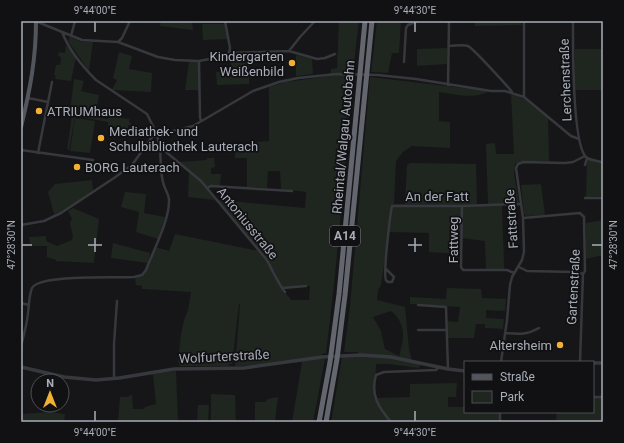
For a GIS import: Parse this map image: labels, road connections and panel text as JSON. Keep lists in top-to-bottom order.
{
  "streets": {
    "highway": ["Rheintal/Walgau Autobahn", "A14"],
    "street": [
      "Lerchenstraße",
      "An der Fatt",
      "Fattstraße",
      "Antoniusstraße",
      "Fattweg",
      "Gartenstraße",
      "Wolfurterstraße"
    ]
  },
  "crossings": [
    ["Lerchenstraße", "Fattstraße"],
    ["An der Fatt", "Fattstraße"],
    ["An der Fatt", "Fattweg"],
    ["Fattstraße", "Fattweg"],
    ["Fattstraße", "Gartenstraße"]
  ],
  "places": [
    "Kindergarten Weißenbild",
    "ATRIUMhaus",
    "Mediathek- und Schulbibliothek Lauterach",
    "BORG Lauterach",
    "Altersheim"
  ],
  "legend": ["Straße", "Park"],
  "north": "top",
  "coordinates": ["9°44'00\"E", "9°44'30\"E", "47°28'30\"N"]
}
